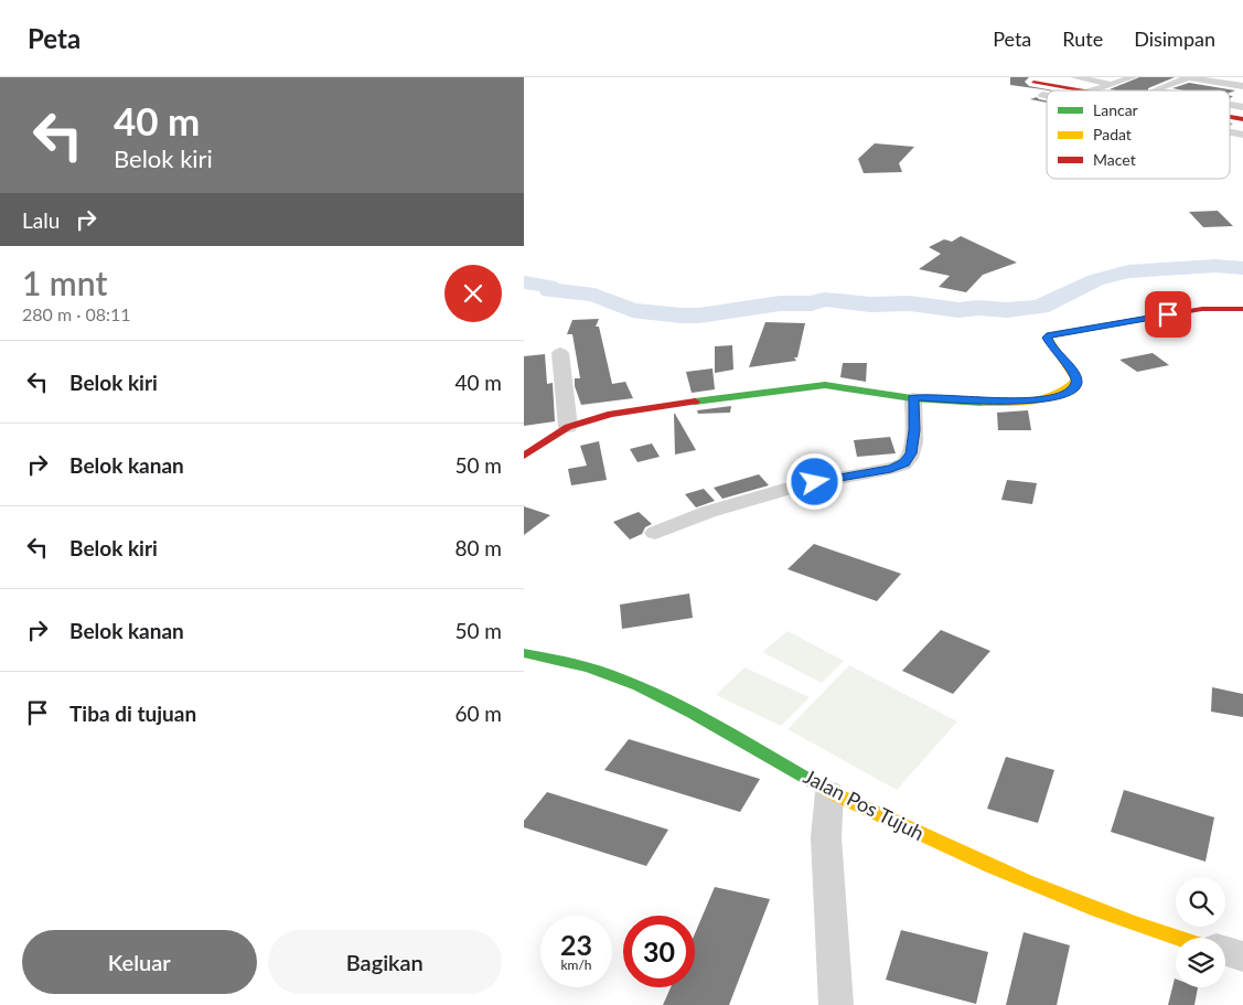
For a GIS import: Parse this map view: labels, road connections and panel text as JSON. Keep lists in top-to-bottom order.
{
  "streets": {
    "street": ["Jalan Pos Tujuh"]
  },
  "legend": ["Lancar", "Padat", "Macet"],
  "page": {
    "header": "Peta",
    "nav": ["Peta", "Rute", "Disimpan"],
    "turn": ["40 m", "Belok kiri"],
    "then": "Lalu",
    "heading": ["1 mnt", "280 m · 08:11"],
    "list": [
      {
        "name": "Belok kiri",
        "value": "40 m"
      },
      {
        "name": "Belok kanan",
        "value": "50 m"
      },
      {
        "name": "Belok kiri",
        "value": "80 m"
      },
      {
        "name": "Belok kanan",
        "value": "50 m"
      },
      {
        "name": "Tiba di tujuan",
        "value": "60 m"
      }
    ],
    "speed": "23 km/h",
    "limit": "30",
    "buttons": ["Keluar", "Bagikan"]
  }
}
